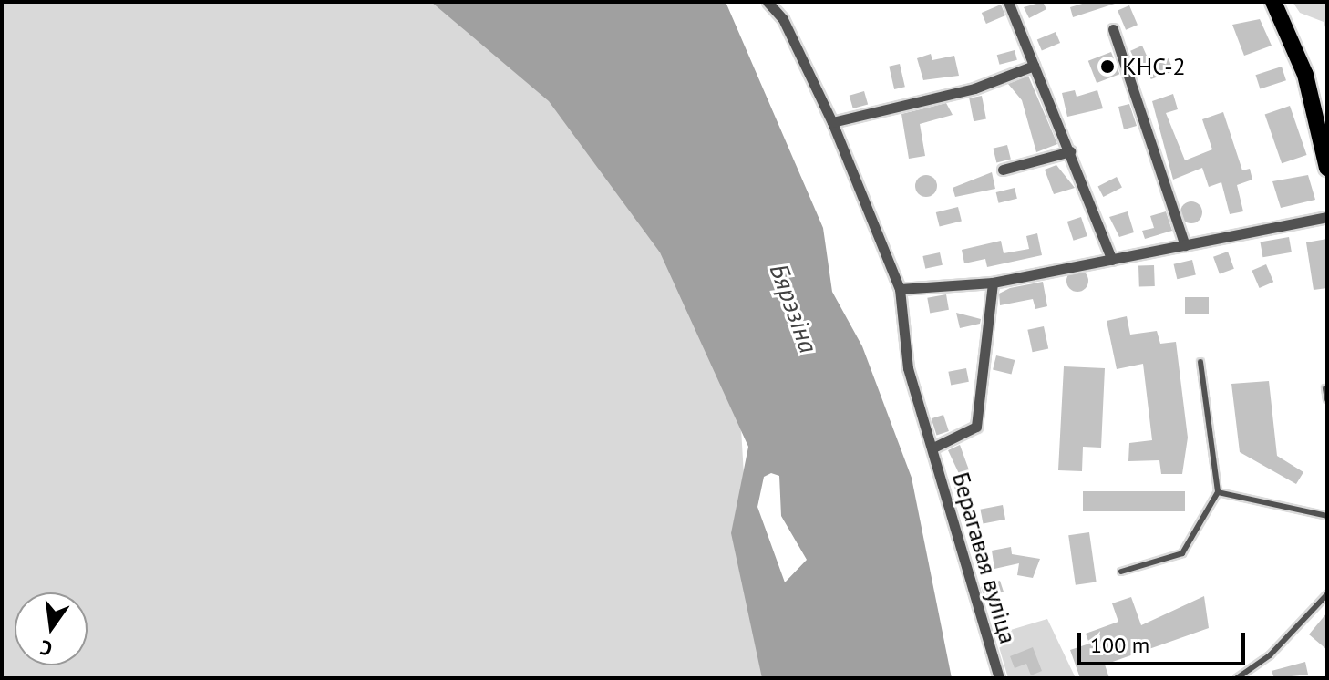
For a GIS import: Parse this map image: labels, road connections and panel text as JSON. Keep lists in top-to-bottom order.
{
  "streets": {
    "street": ["Берагавая вуліца"]
  },
  "water": ["Бярэзіна"],
  "places": ["КНС-2"],
  "scale_bar": "100 m",
  "north": "bottom"
}
